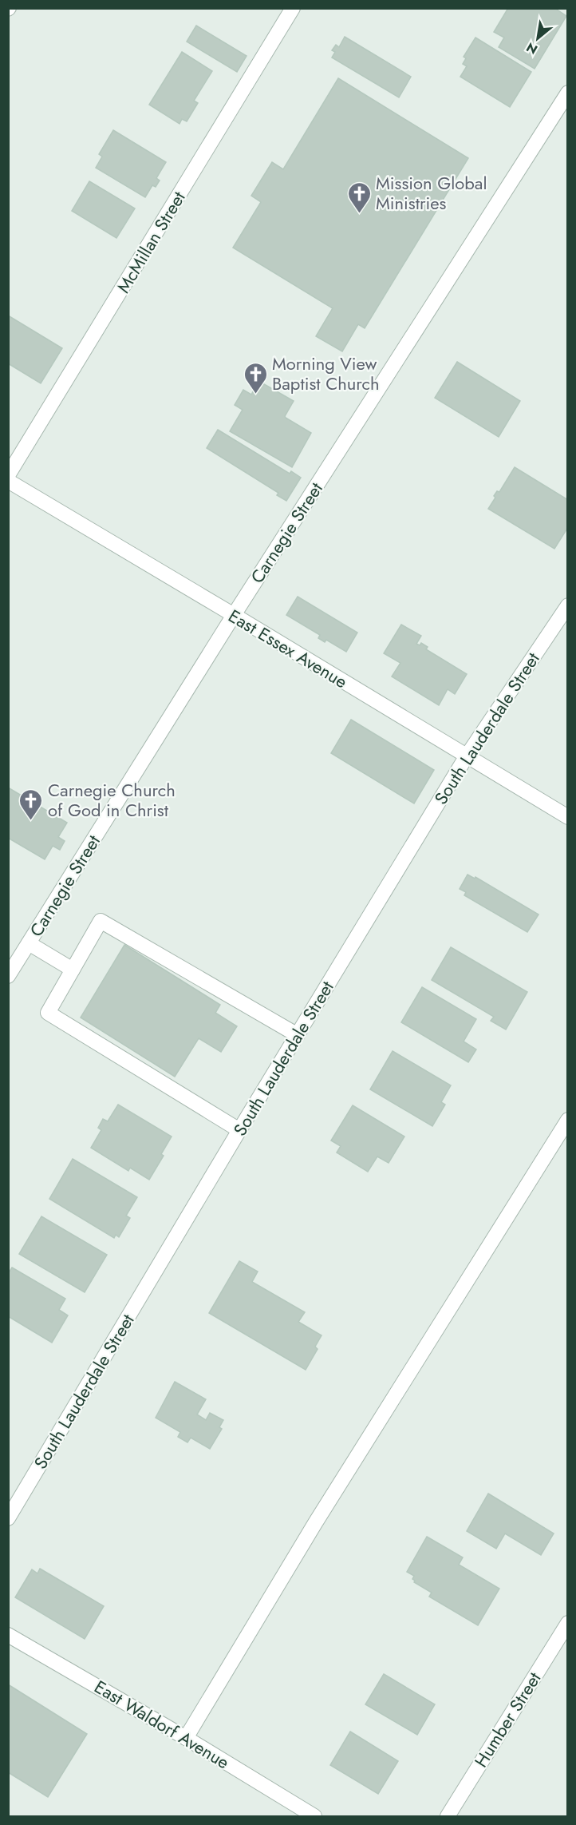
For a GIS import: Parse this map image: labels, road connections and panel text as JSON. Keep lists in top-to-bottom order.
{
  "streets": {
    "street": [
      "McMillan Street",
      "Carnegie Street",
      "East Essex Avenue",
      "South Lauderdale Street",
      "Humber Street",
      "East Waldorf Avenue"
    ]
  },
  "crossings": [
    ["Carnegie Street", "East Essex Avenue"],
    ["East Essex Avenue", "South Lauderdale Street"]
  ],
  "places": {
    "church": ["Mission Global Ministries", "Morning View Baptist Church", "Carnegie Church of God in Christ"]
  },
  "north": "bottom left"
}
